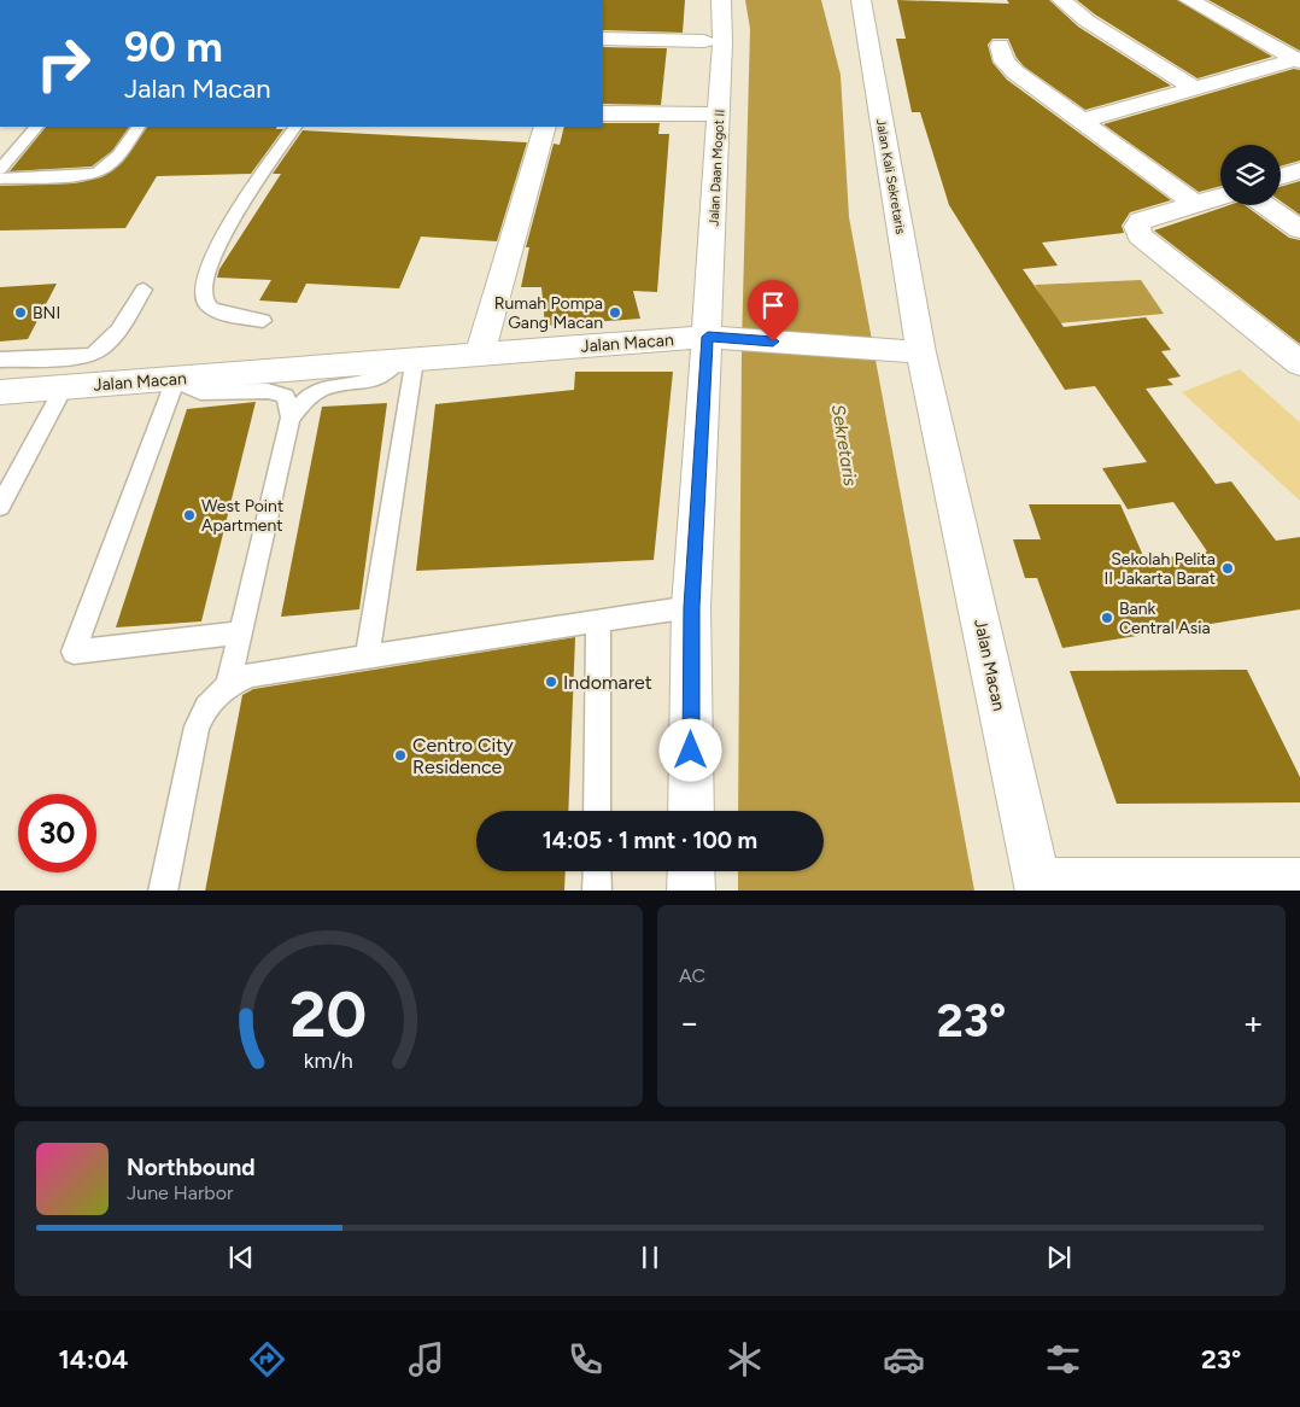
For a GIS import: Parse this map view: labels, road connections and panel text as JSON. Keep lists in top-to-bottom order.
{
  "streets": {
    "street": ["Jalan Daan Mogot II", "Jalan Kali Sekretaris", "Jalan Macan"]
  },
  "crossings": [
    ["Jalan Daan Mogot II", "Jalan Macan"],
    ["Jalan Kali Sekretaris", "Jalan Macan"]
  ],
  "water": ["Sekretaris"],
  "places": [
    "BNI",
    "Rumah Pompa Gang Macan",
    "West Point Apartment",
    "Sekolah Pelita II Jakarta Barat",
    "Bank Central Asia",
    "Indomaret",
    "Centro City Residence"
  ],
  "page": {
    "turn": ["90 m", "Jalan Macan"],
    "limit": "30",
    "trip": "14:05 · 1 mnt · 100 m",
    "tile": "AC",
    "heat": ["−", "23°", "+"],
    "song": ["Northbound", "June Harbor"],
    "tabs": ["14:04", "23°"],
    "gauge": ["20", "km/h"]
  }
}
